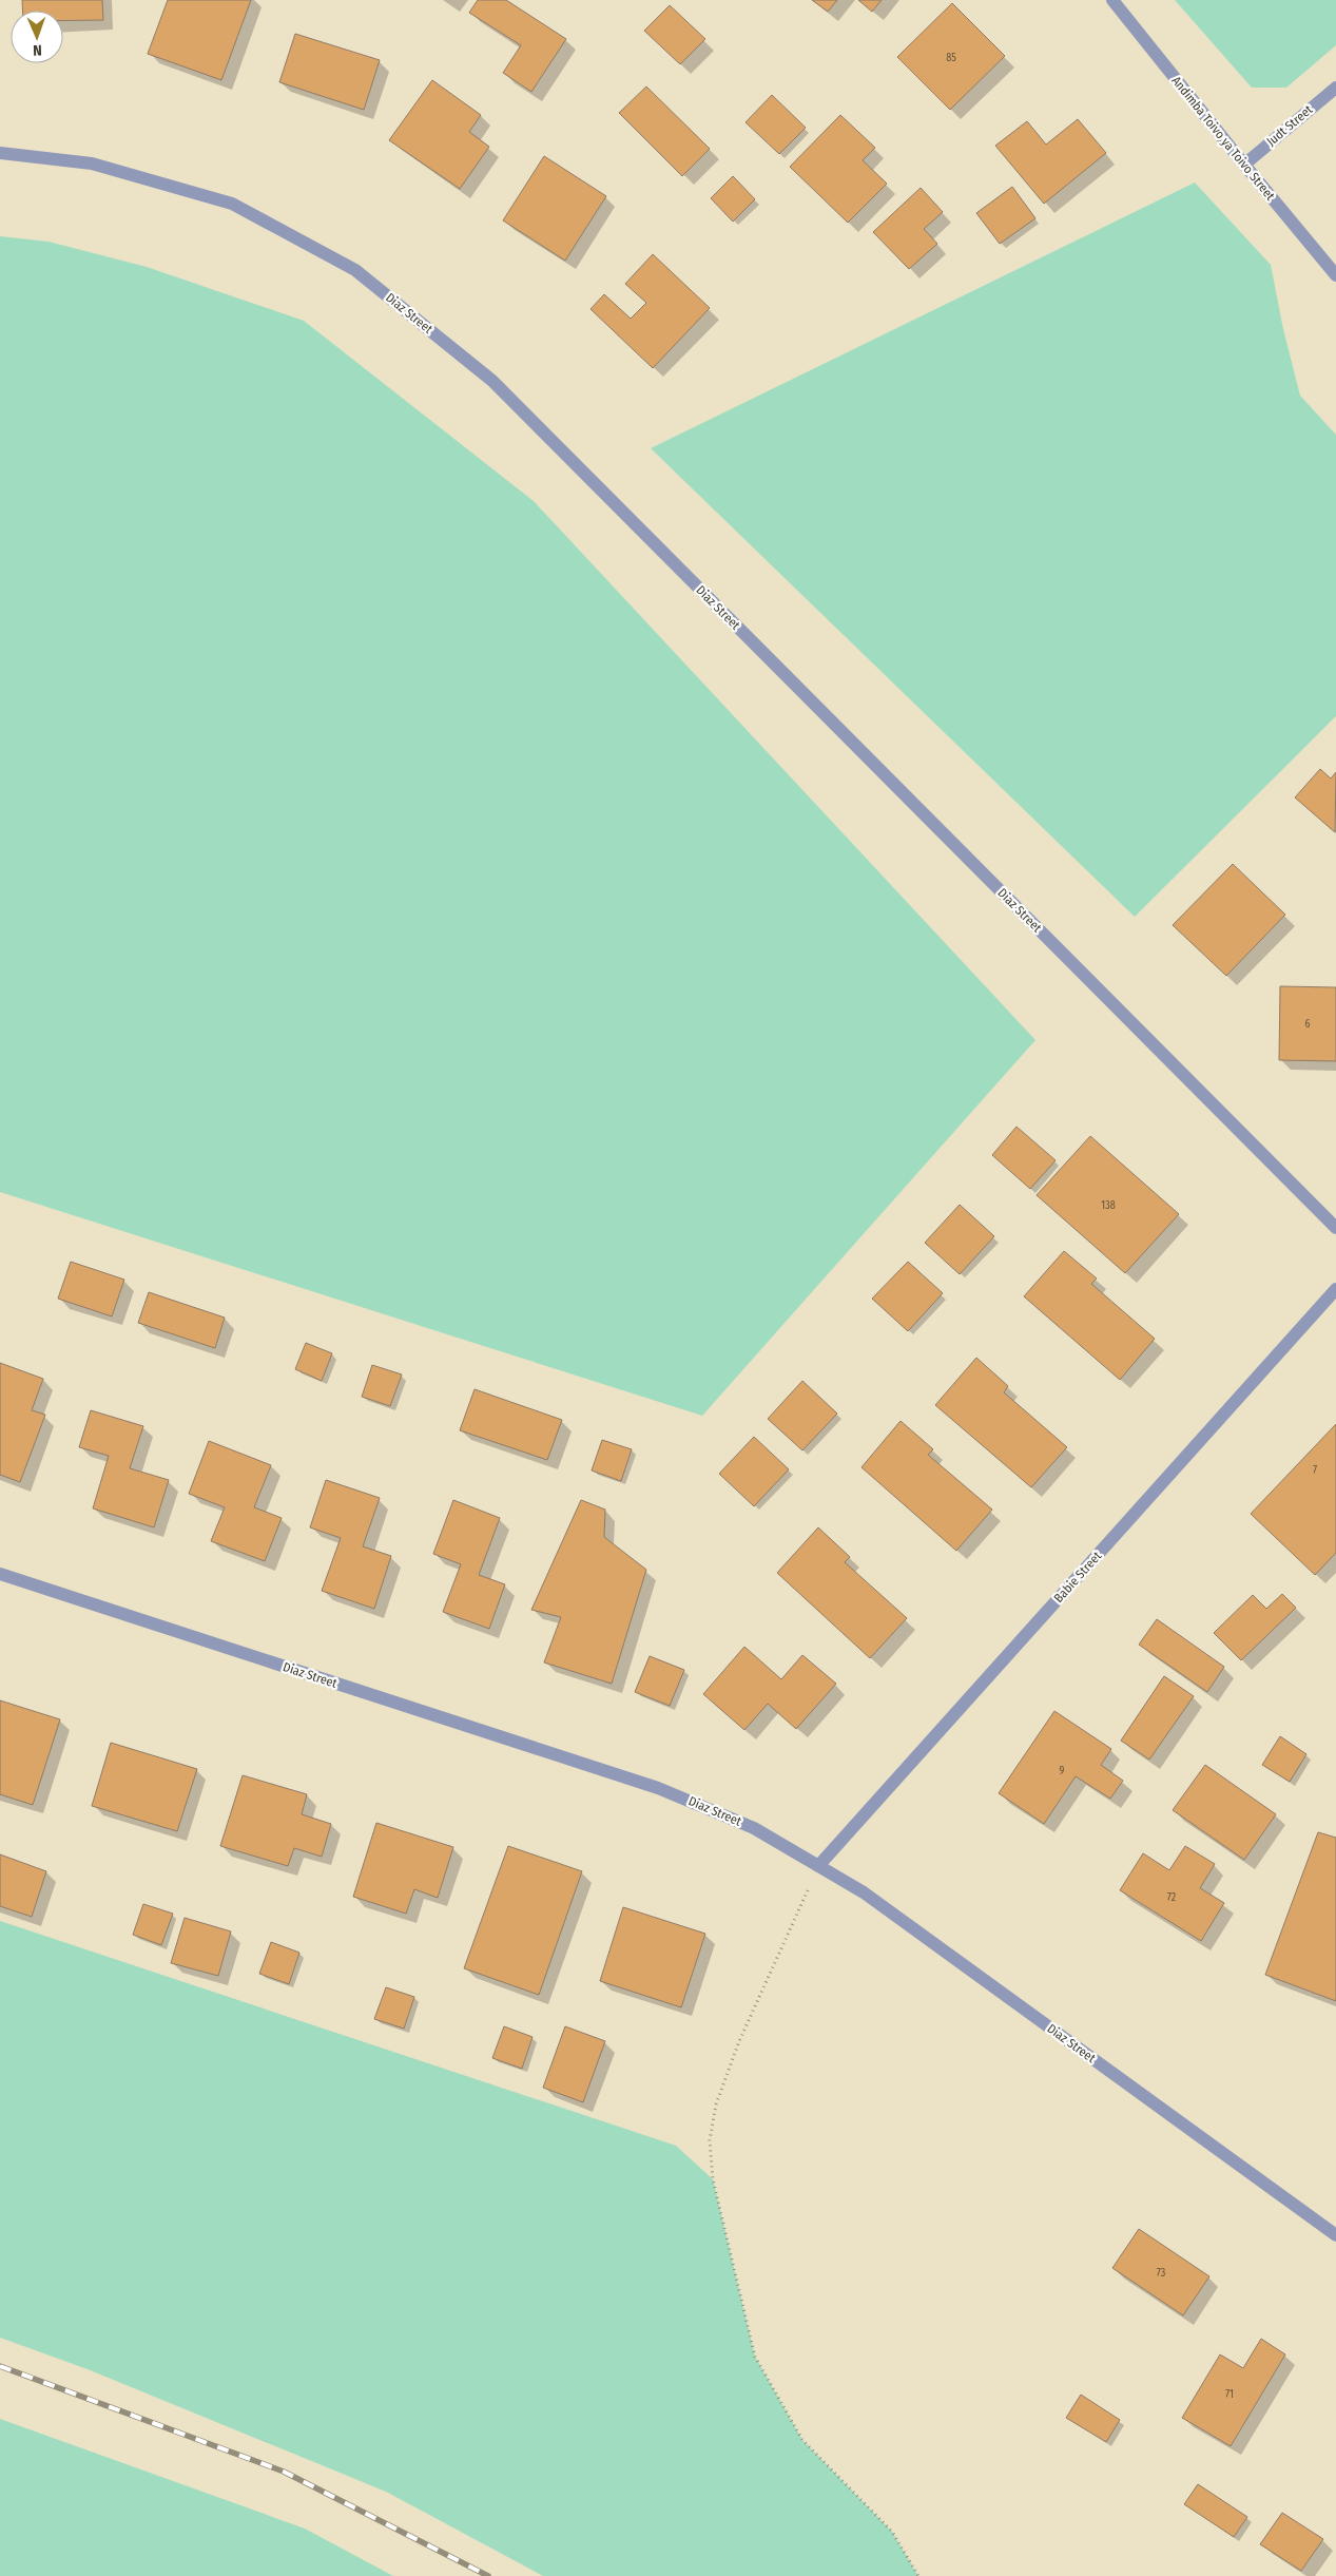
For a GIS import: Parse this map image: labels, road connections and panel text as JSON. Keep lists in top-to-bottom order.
{
  "streets": {
    "street": [
      "Judt Street",
      "Andimba Toivo ya Toivo Street",
      "Diaz Street",
      "Babie Street"
    ]
  },
  "crossings": [
    ["Judt Street", "Andimba Toivo ya Toivo Street"],
    ["Diaz Street", "Babie Street"]
  ],
  "house_numbers": [
    "85",
    "6",
    "138",
    "7",
    "9",
    "72",
    "73",
    "71"
  ],
  "north": "bottom"
}
